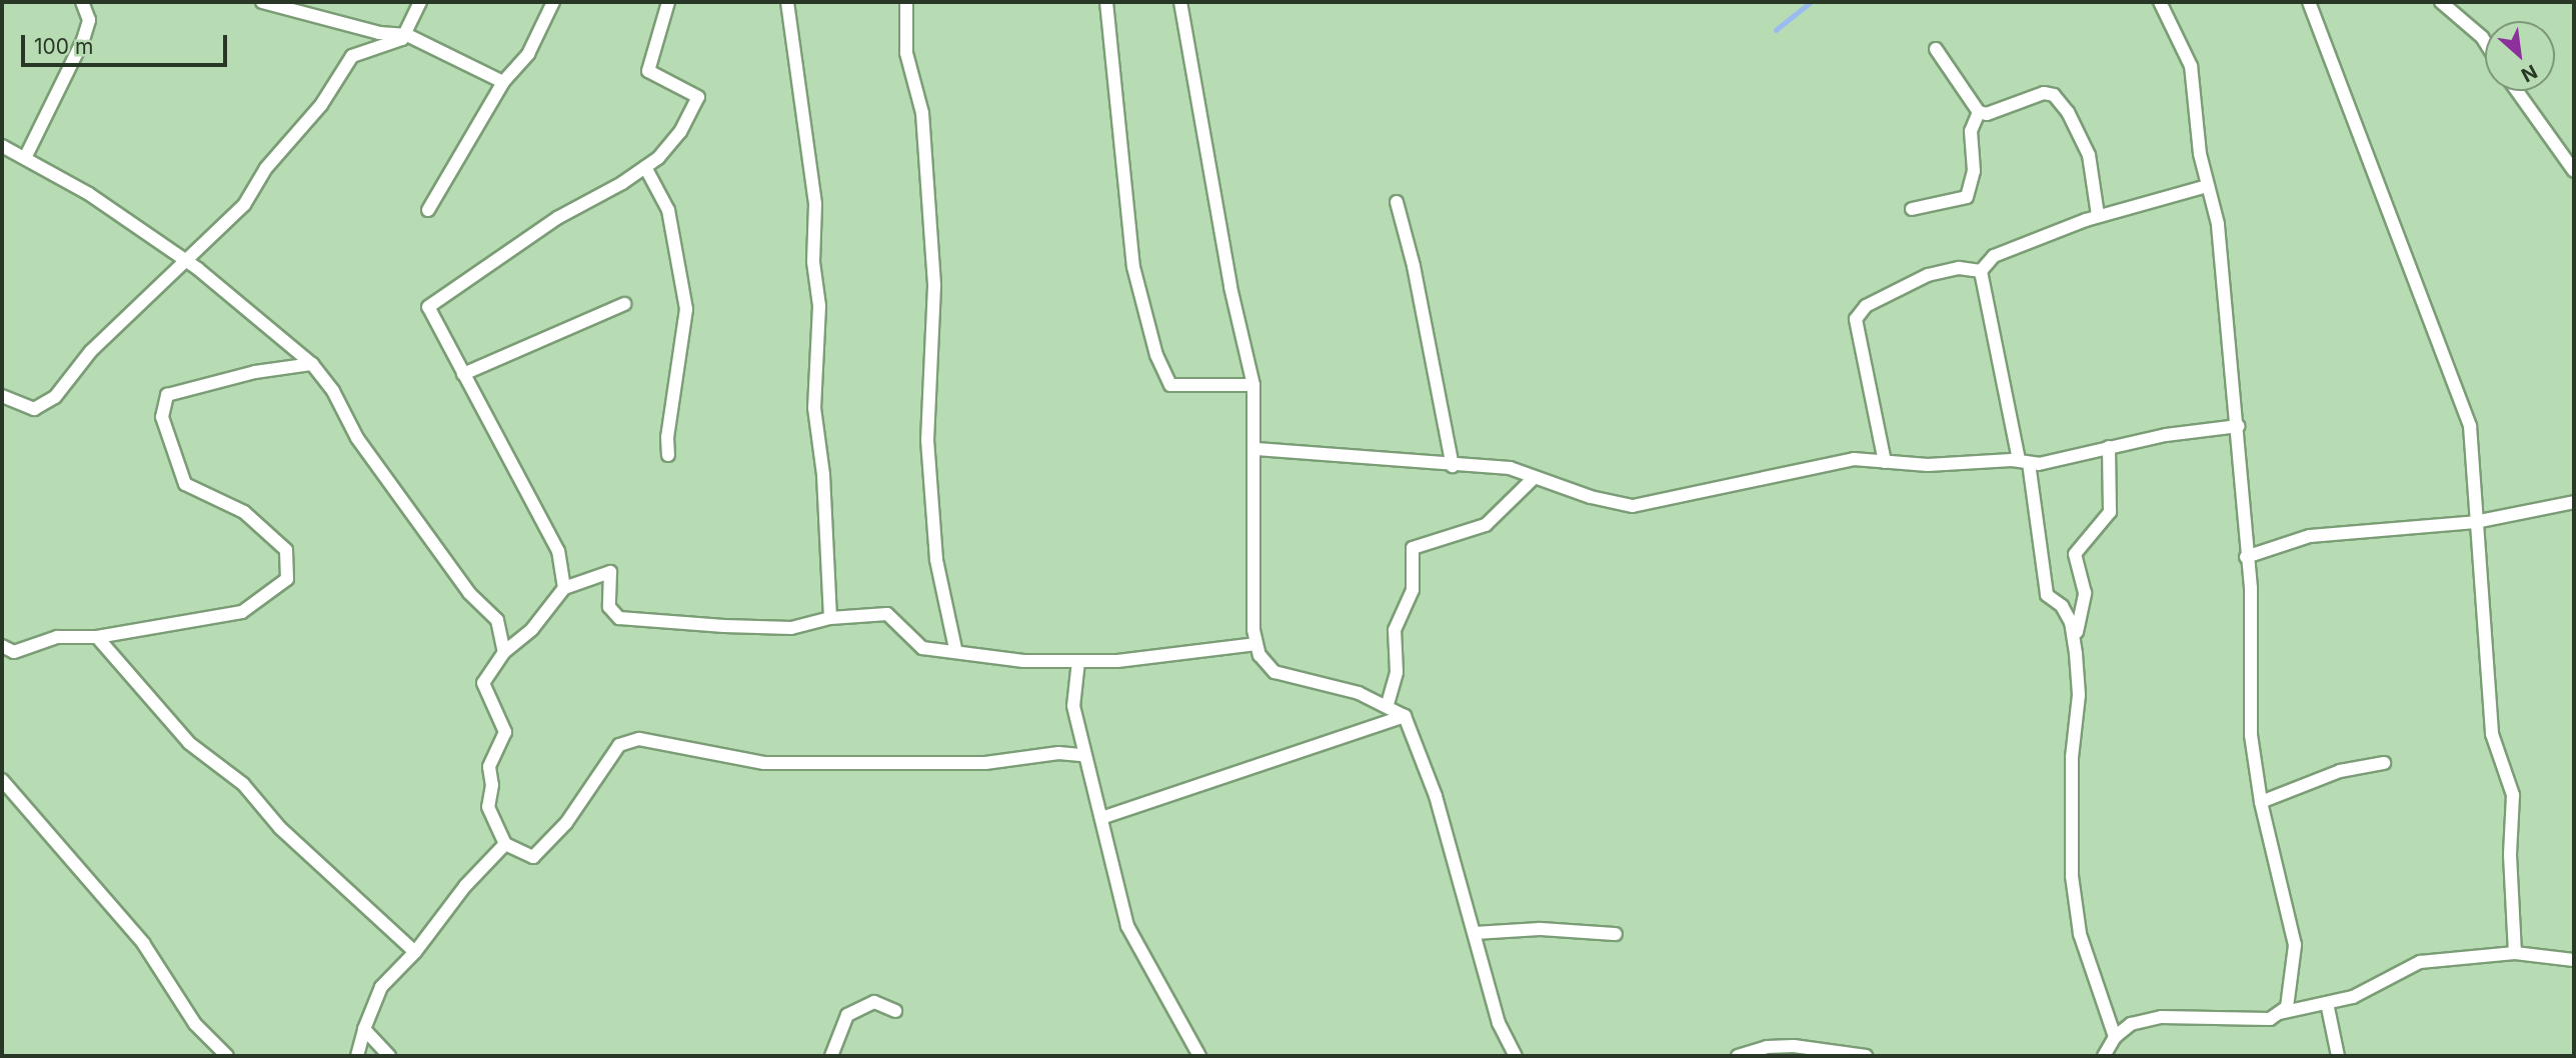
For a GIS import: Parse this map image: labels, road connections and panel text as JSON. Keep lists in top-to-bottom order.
{
  "scale_bar": "100 m",
  "north": "bottom right"
}
